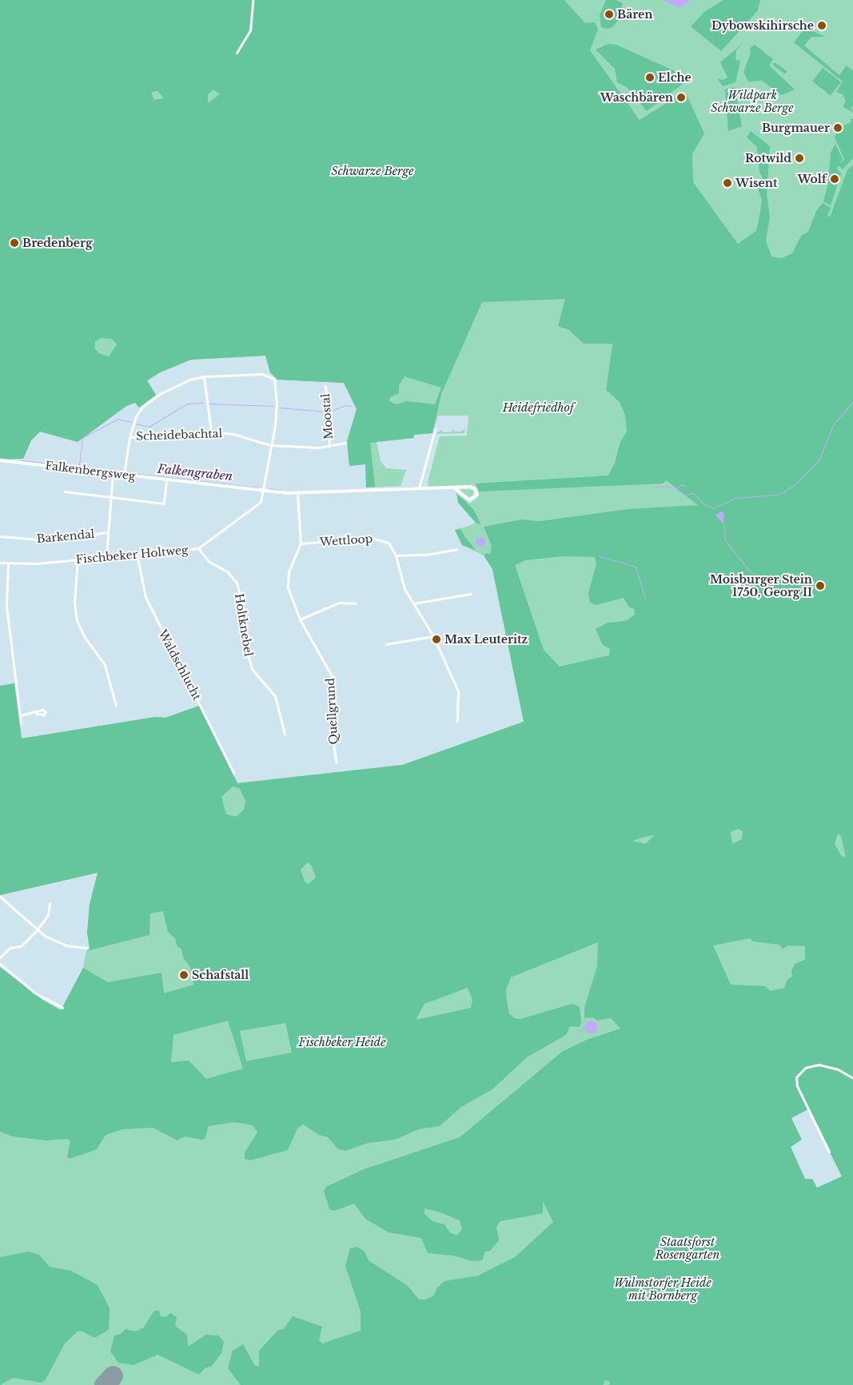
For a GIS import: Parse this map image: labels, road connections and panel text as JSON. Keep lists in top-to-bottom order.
{
  "streets": {
    "street": [
      "Moostal",
      "Scheidebachtal",
      "Falkenbergsweg",
      "Barkendal",
      "Wettloop",
      "Fischbeker Holtweg",
      "Holtknebel",
      "Waldschlucht",
      "Quellgrund"
    ]
  },
  "crossings": [
    ["Moostal", "Scheidebachtal"],
    ["Scheidebachtal", "Fischbeker Holtweg"],
    ["Falkenbergsweg", "Fischbeker Holtweg"],
    ["Falkenbergsweg", "Quellgrund"],
    ["Wettloop", "Quellgrund"],
    ["Fischbeker Holtweg", "Holtknebel"],
    ["Fischbeker Holtweg", "Waldschlucht"]
  ],
  "water": ["Falkengraben"],
  "parks": [
    "Wildpark Schwarze Berge",
    "Schwarze Berge",
    "Heidefriedhof",
    "Fischbeker Heide",
    "Staatsforst Rosengarten",
    "Wulmstorfer Heide mit Bornberg"
  ],
  "places": [
    "Bären",
    "Dybowskihirsche",
    "Elche",
    "Waschbären",
    "Burgmauer",
    "Rotwild",
    "Wolf",
    "Wisent",
    "Bredenberg",
    "Moisburger Stein 1750, Georg II",
    "Max Leuteritz",
    "Schafstall"
  ]
}
